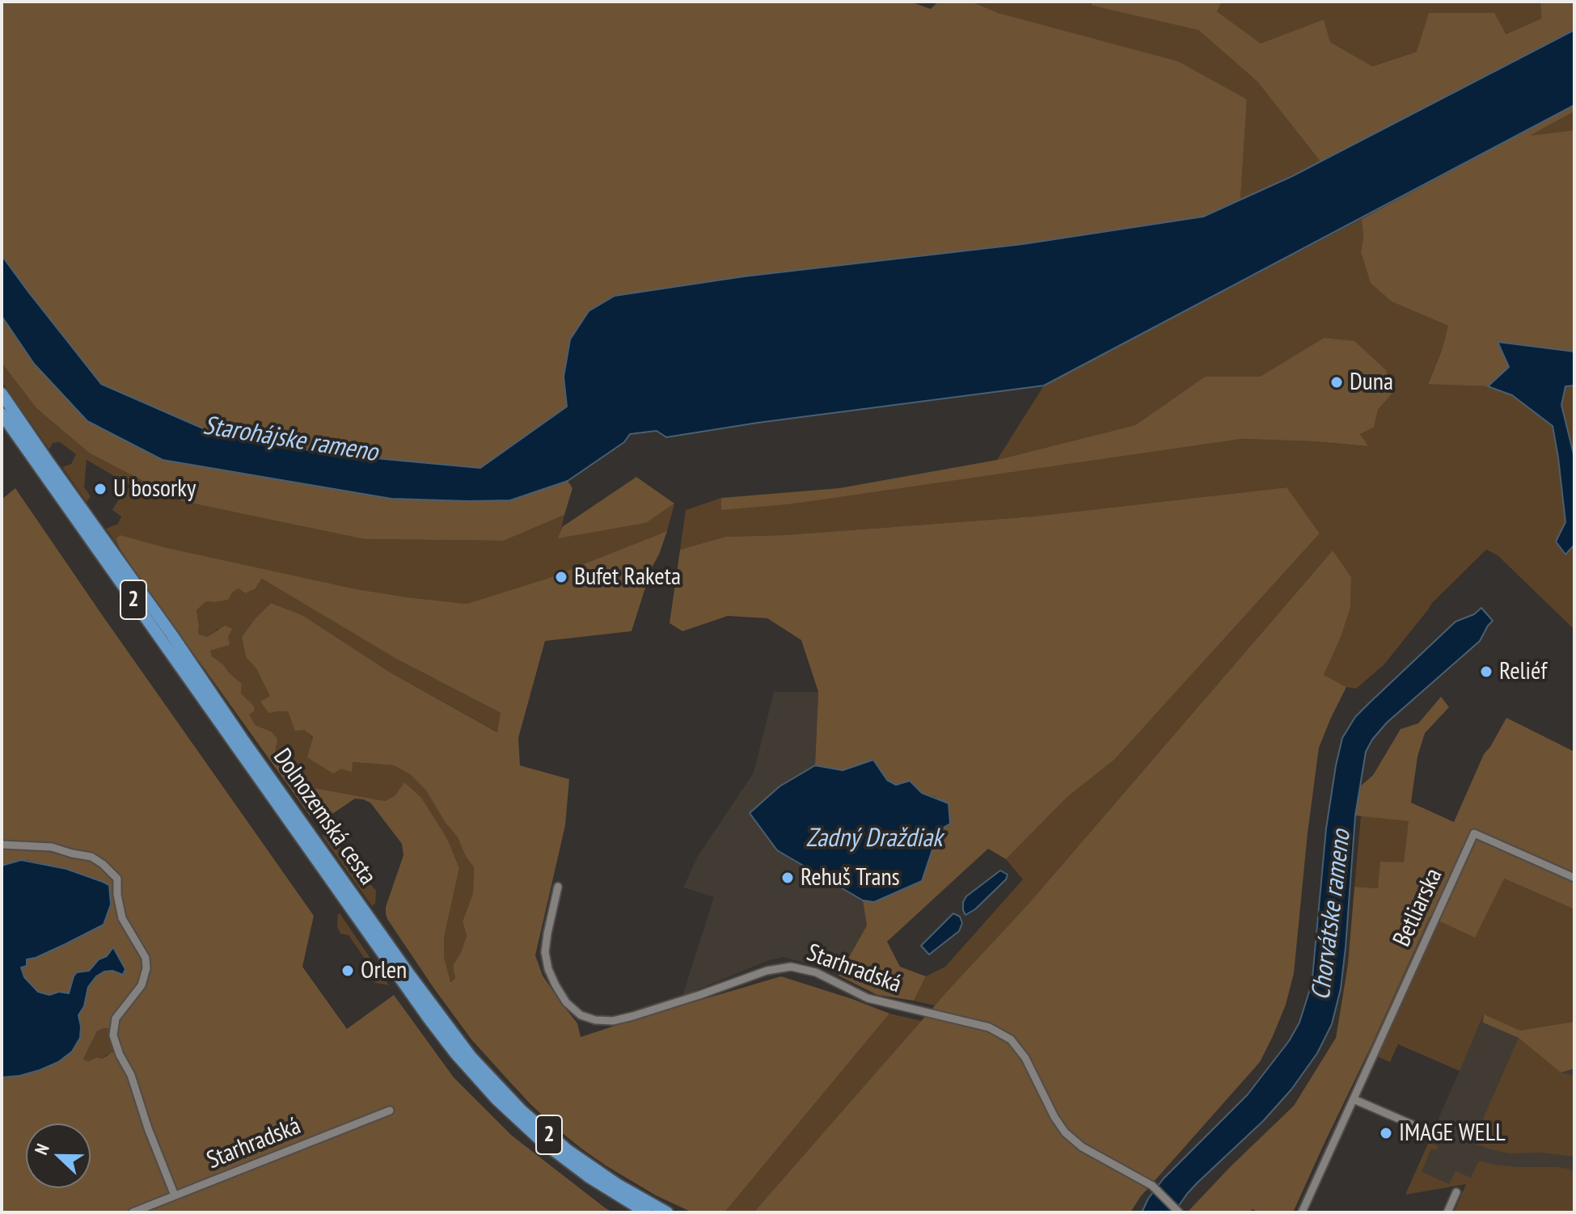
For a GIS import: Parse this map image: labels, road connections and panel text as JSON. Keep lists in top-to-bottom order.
{
  "streets": {
    "main road": ["2", "Dolnozemská cesta"],
    "street": ["Betliarska", "Starhradská"]
  },
  "water": ["Starohájske rameno", "Zadný Draždiak", "Chorvátske rameno"],
  "places": [
    "Duna",
    "U bosorky",
    "Bufet Raketa",
    "Reliéf",
    "Rehuš Trans",
    "Orlen",
    "IMAGE WELL"
  ],
  "north": "left"
}
